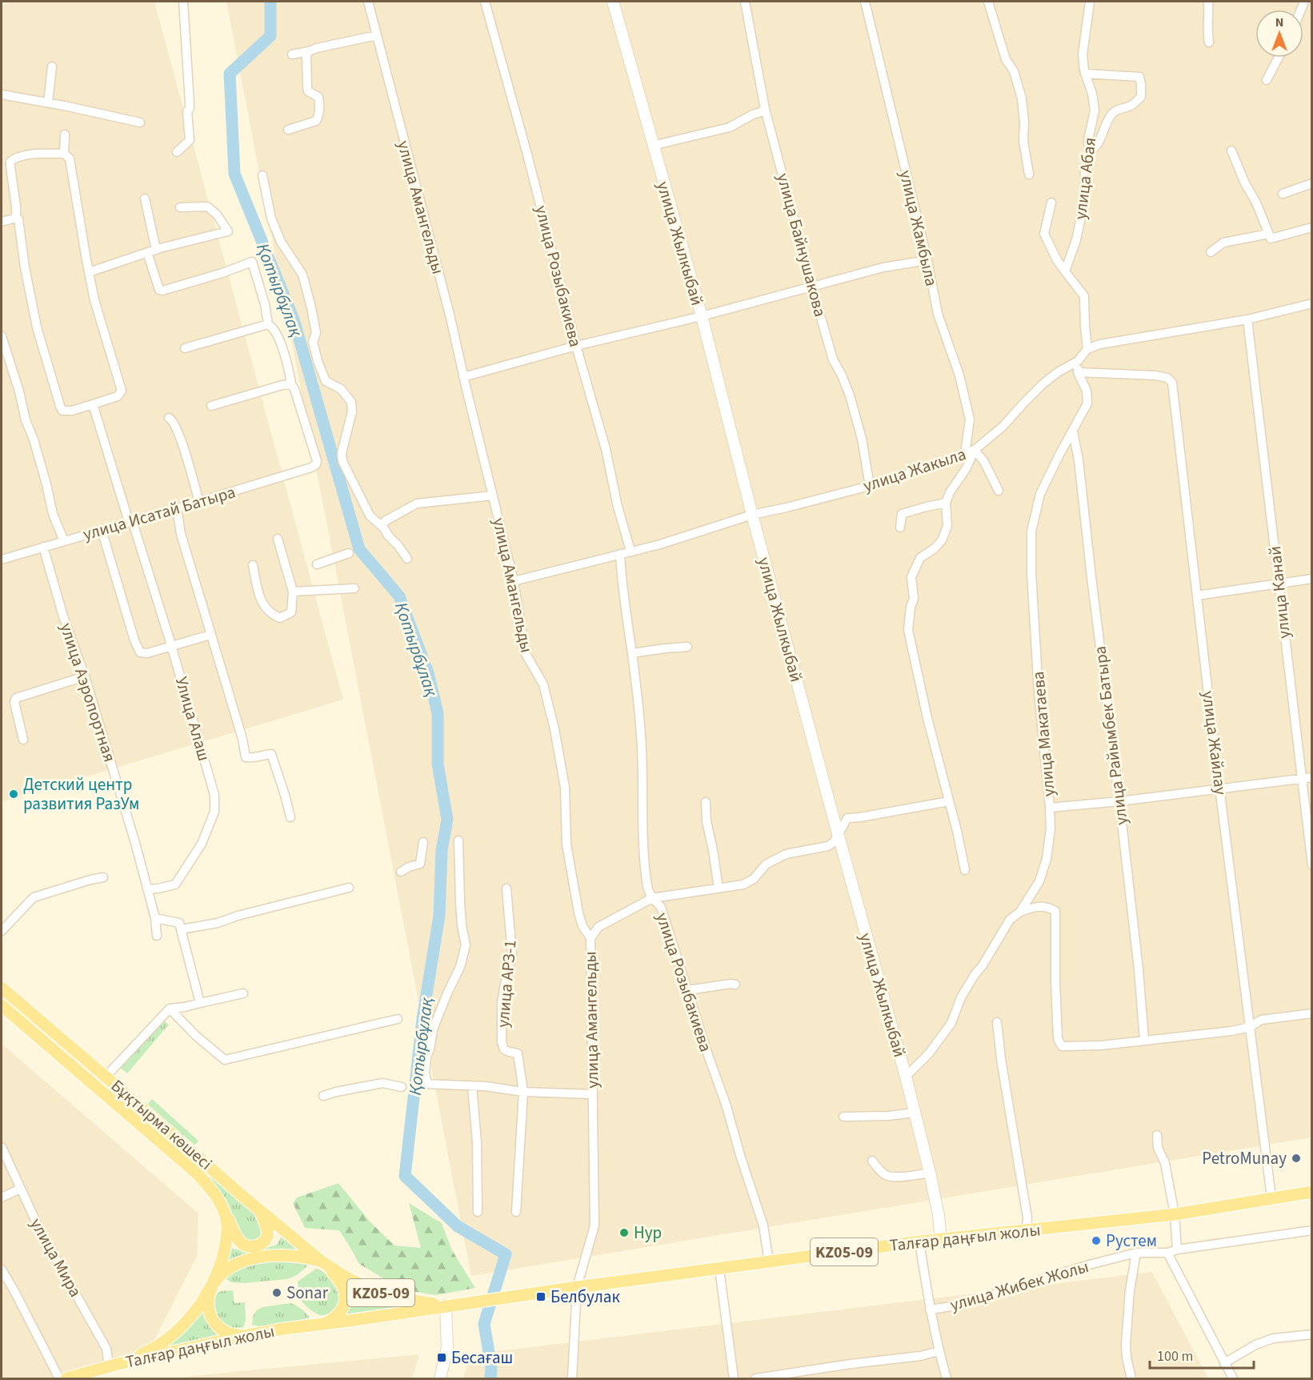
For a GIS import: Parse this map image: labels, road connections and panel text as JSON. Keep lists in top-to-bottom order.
{
  "streets": {
    "main road": ["Бұқтырма көшесі", "Талғар даңғыл жолы", "KZ05-09"],
    "street": [
      "улица Абая",
      "улица Амангельды",
      "улица Жамбыла",
      "улица Жылкыбай",
      "улица Байнушакова",
      "улица Розыбакиева",
      "улица Жакыла",
      "улица Исатай Батыра",
      "улица Канай",
      "улица Аэропортная",
      "Улица Алаш",
      "улица Макатаева",
      "улица Райымбек Батыра",
      "улица Жайлау",
      "улица АРЗ-1",
      "улица Мира",
      "улица Жибек Жолы"
    ]
  },
  "crossings": [
    ["улица Амангельды", "улица Жакыла"],
    ["улица Амангельды", "Талғар даңғыл жолы"],
    ["улица Жамбыла", "улица Жакыла"],
    ["улица Жылкыбай", "улица Жакыла"],
    ["улица Жылкыбай", "улица Макатаева"],
    ["улица Жылкыбай", "Талғар даңғыл жолы"],
    ["улица Байнушакова", "улица Жакыла"],
    ["улица Розыбакиева", "улица Жакыла"],
    ["улица Розыбакиева", "Талғар даңғыл жолы"],
    ["улица Жакыла", "улица Макатаева"],
    ["улица Исатай Батыра", "улица Аэропортная"],
    ["улица Исатай Батыра", "Улица Алаш"],
    ["улица Аэропортная", "Улица Алаш"],
    ["улица Макатаева", "улица Райымбек Батыра"],
    ["улица Макатаева", "улица Жайлау"],
    ["улица Жайлау", "Талғар даңғыл жолы"],
    ["Бұқтырма көшесі", "Талғар даңғыл жолы"],
    ["Бұқтырма көшесі", "KZ05-09"],
    ["Талғар даңғыл жолы", "KZ05-09"],
    ["Талғар даңғыл жолы", "улица Мира"],
    ["KZ05-09", "улица Мира"]
  ],
  "water": ["Қотырбұлақ"],
  "places": {
    "other": [
      "Детский центр развития РазУм",
      "PetroMunay",
      "Нур",
      "Рустем",
      "Sonar"
    ],
    "transit": ["Белбулак", "Бесағаш"]
  },
  "scale_bar": "100 m",
  "north": "top"
}
